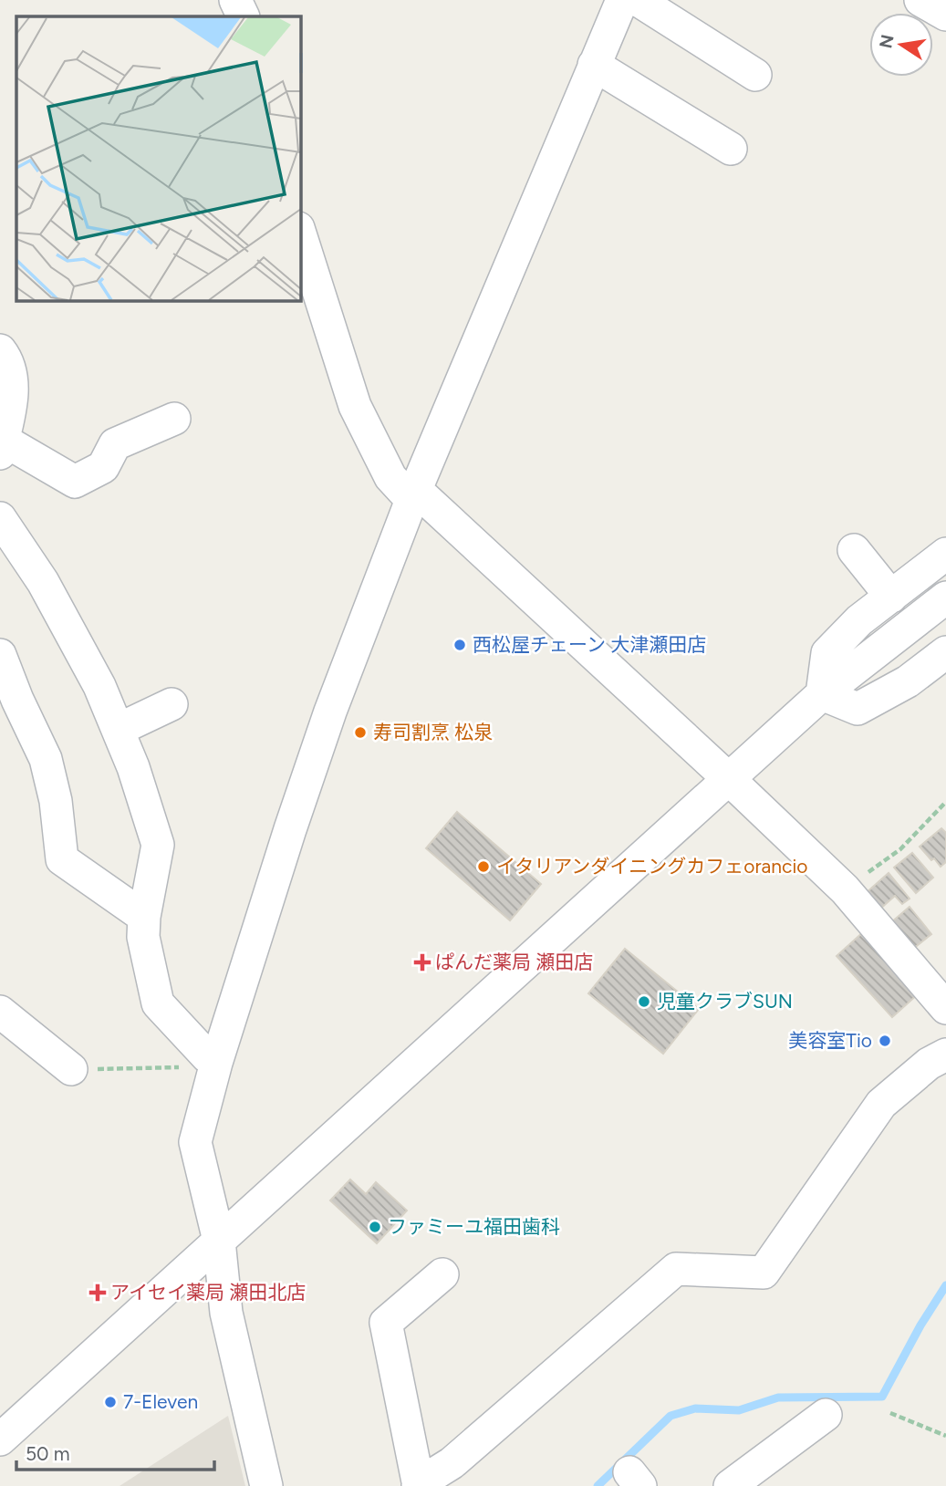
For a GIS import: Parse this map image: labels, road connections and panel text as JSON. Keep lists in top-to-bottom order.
{
  "places": {
    "other": [
      "西松屋チェーン 大津瀬田店",
      "寿司割烹 松泉",
      "イタリアンダイニングカフェorancio",
      "児童クラブSUN",
      "美容室Tio",
      "ファミーユ福田歯科",
      "7-Eleven"
    ],
    "health": ["ぱんだ薬局 瀬田店", "アイセイ薬局 瀬田北店"]
  },
  "scale_bar": "50 m",
  "north": "left"
}
